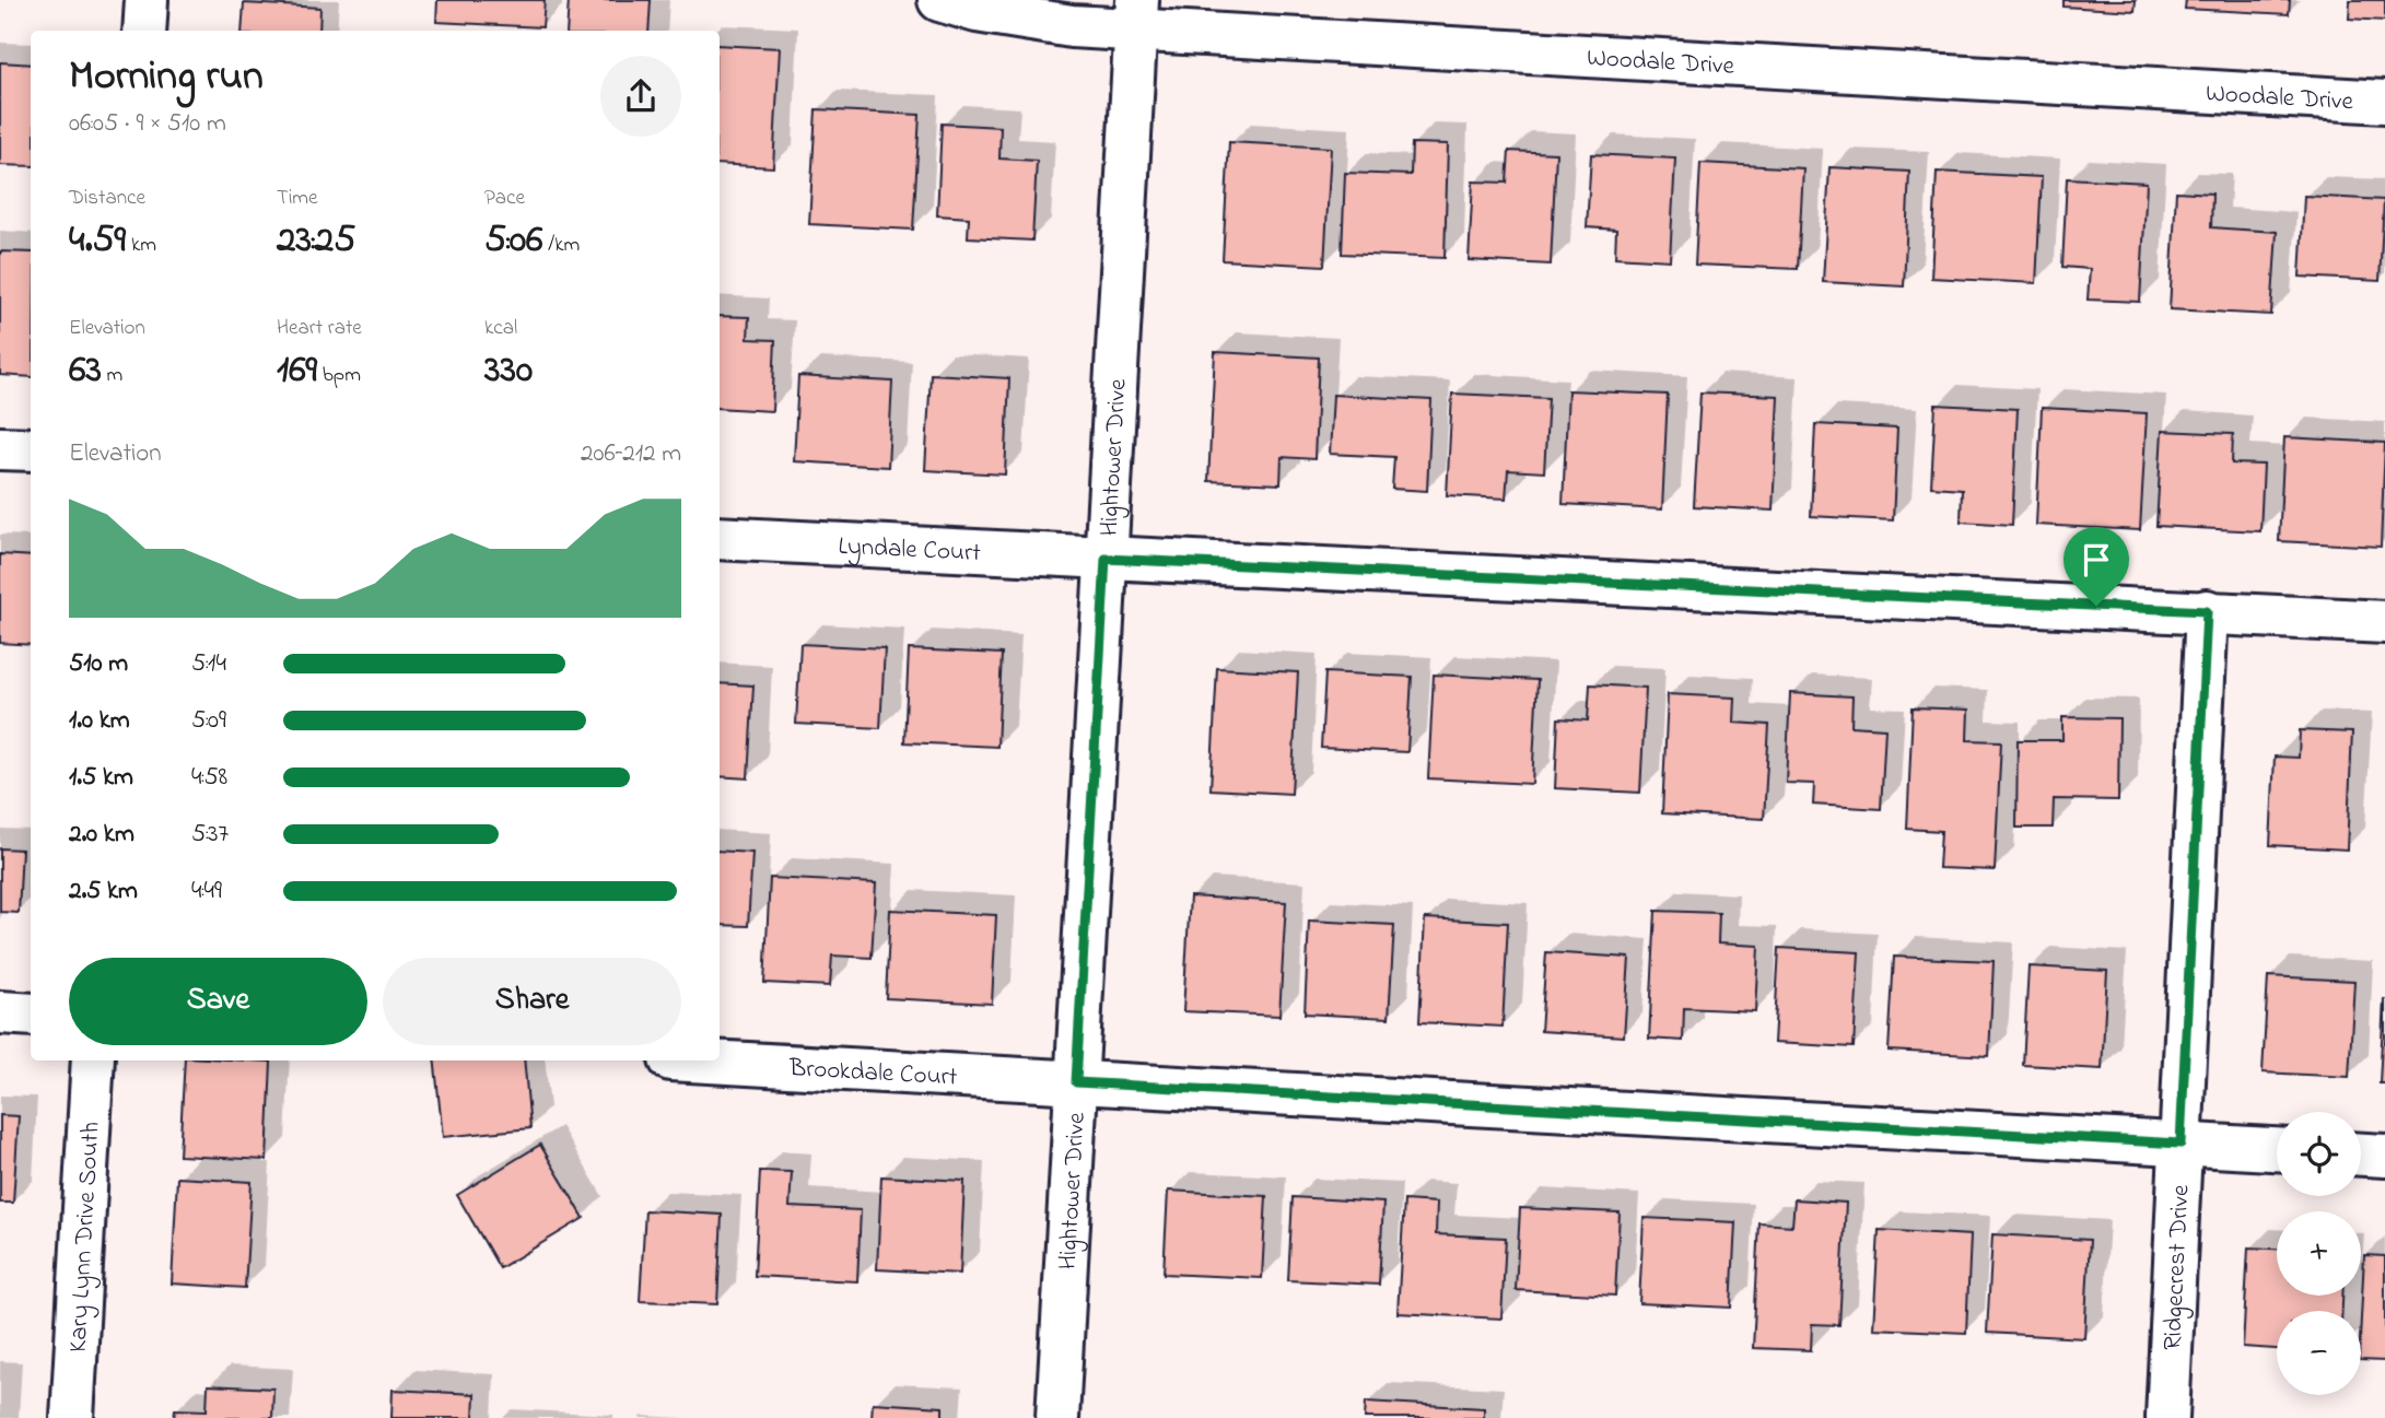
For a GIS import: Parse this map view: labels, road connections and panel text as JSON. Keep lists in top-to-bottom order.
{
  "streets": {
    "street": [
      "Woodale Drive",
      "Hightower Drive",
      "Lyndale Court",
      "Brookdale Court",
      "Kary Lynn Drive South",
      "Ridgecrest Drive"
    ]
  },
  "crossings": [
    ["Woodale Drive", "Hightower Drive"],
    ["Hightower Drive", "Lyndale Court"],
    ["Hightower Drive", "Brookdale Court"],
    ["Lyndale Court", "Ridgecrest Drive"],
    ["Brookdale Court", "Ridgecrest Drive"]
  ],
  "page": {
    "heading": ["Morning run", "06:05 · 9 × 510 m"],
    "stats": [
      ["Distance", "4.59 km"],
      ["Time", "23:25"],
      ["Pace", "5:06 /km"],
      ["Elevation", "63 m"],
      ["Heart rate", "169 bpm"],
      ["kcal", "330"]
    ],
    "chart": ["Elevation", "206–212 m"],
    "list": [
      {
        "name": "510 m",
        "note": "5:14"
      },
      {
        "name": "1.0 km",
        "note": "5:09"
      },
      {
        "name": "1.5 km",
        "note": "4:58"
      },
      {
        "name": "2.0 km",
        "note": "5:37"
      },
      {
        "name": "2.5 km",
        "note": "4:49"
      }
    ],
    "buttons": ["Save", "Share"],
    "map_buttons": ["+", "−"]
  }
}
